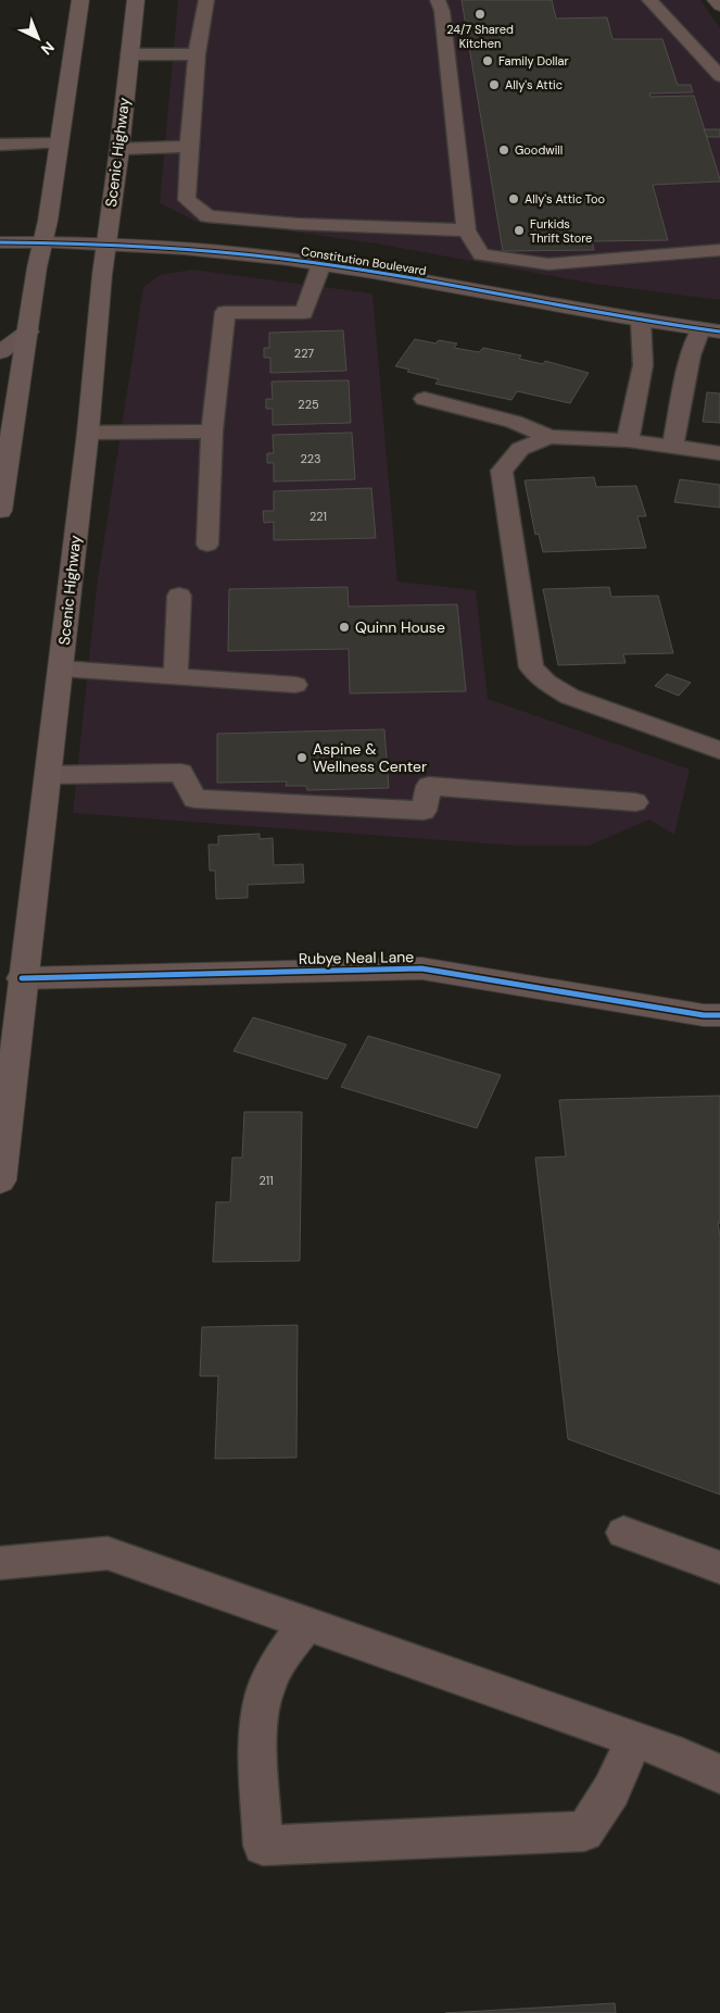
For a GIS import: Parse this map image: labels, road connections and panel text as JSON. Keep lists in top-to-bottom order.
{
  "streets": {
    "highway": ["Scenic Highway"],
    "street": ["Constitution Boulevard", "Rubye Neal Lane"]
  },
  "crossings": [
    ["Scenic Highway", "Constitution Boulevard"],
    ["Scenic Highway", "Rubye Neal Lane"]
  ],
  "places": [
    "24/7 Shared Kitchen",
    "Family Dollar",
    "Ally's Attic",
    "Goodwill",
    "Ally's Attic Too",
    "Furkids Thrift Store",
    "Quinn House",
    "Aspine & Wellness Center"
  ],
  "house_numbers": [
    "227",
    "225",
    "223",
    "221",
    "211"
  ],
  "north": "bottom right"
}
